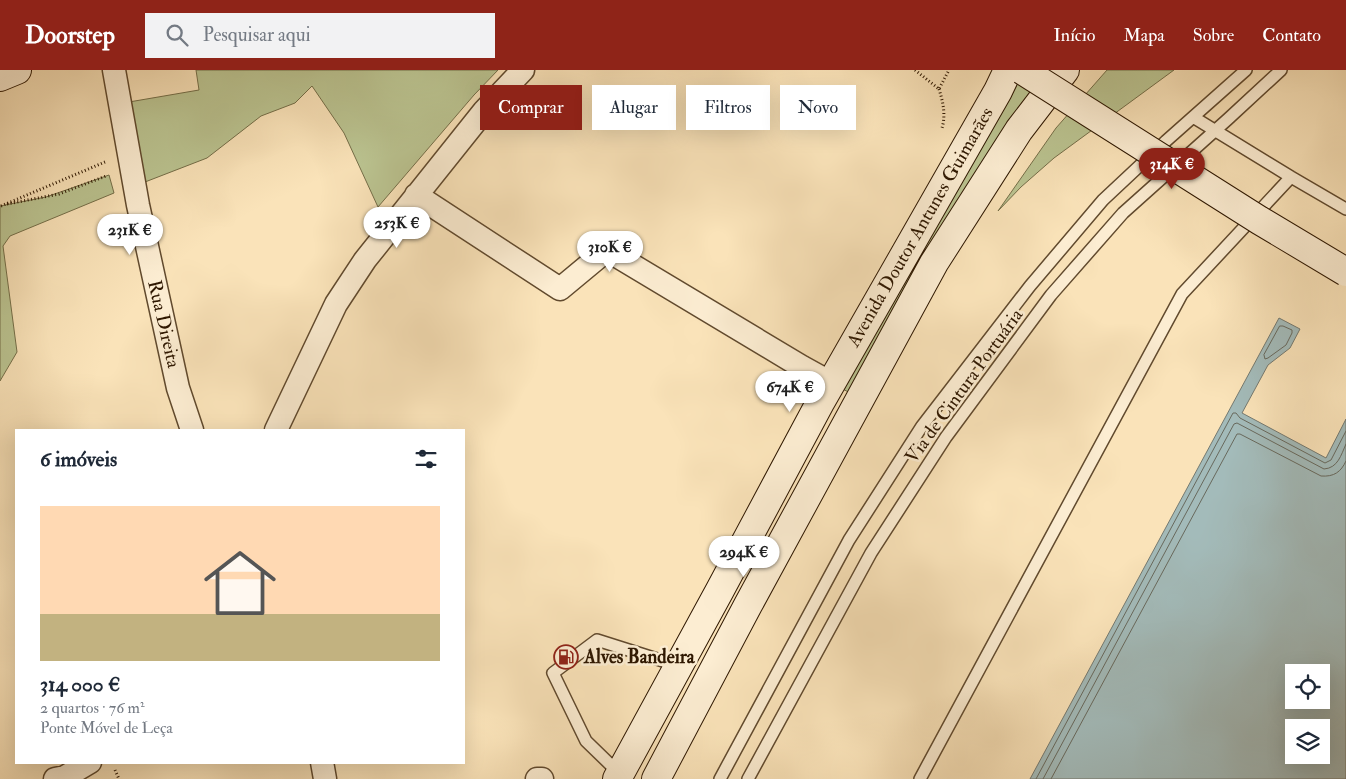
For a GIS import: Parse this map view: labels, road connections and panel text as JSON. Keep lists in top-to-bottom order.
{
  "streets": {
    "main road": ["Avenida Doutor Antunes Guimarães"],
    "street": ["Rua Direita"],
    "lane": ["Via de Cintura Portuária"]
  },
  "places": {
    "fuel station": ["Alves Bandeira"]
  },
  "page": {
    "header": "Doorstep",
    "search": "Pesquisar aqui",
    "nav": [
      "Início",
      "Mapa",
      "Sobre",
      "Contato"
    ],
    "chip": [
      "Comprar",
      "Alugar",
      "Filtros",
      "Novo"
    ],
    "price": [
      "314K €",
      "253K €",
      "231K €",
      "310K €",
      "674K €",
      "294K €"
    ],
    "heading": "6 imóveis",
    "list": [
      {
        "name": "314 000 €",
        "note": "2 quartos · 76 m² · Ponte Móvel de Leça"
      }
    ]
  }
}
